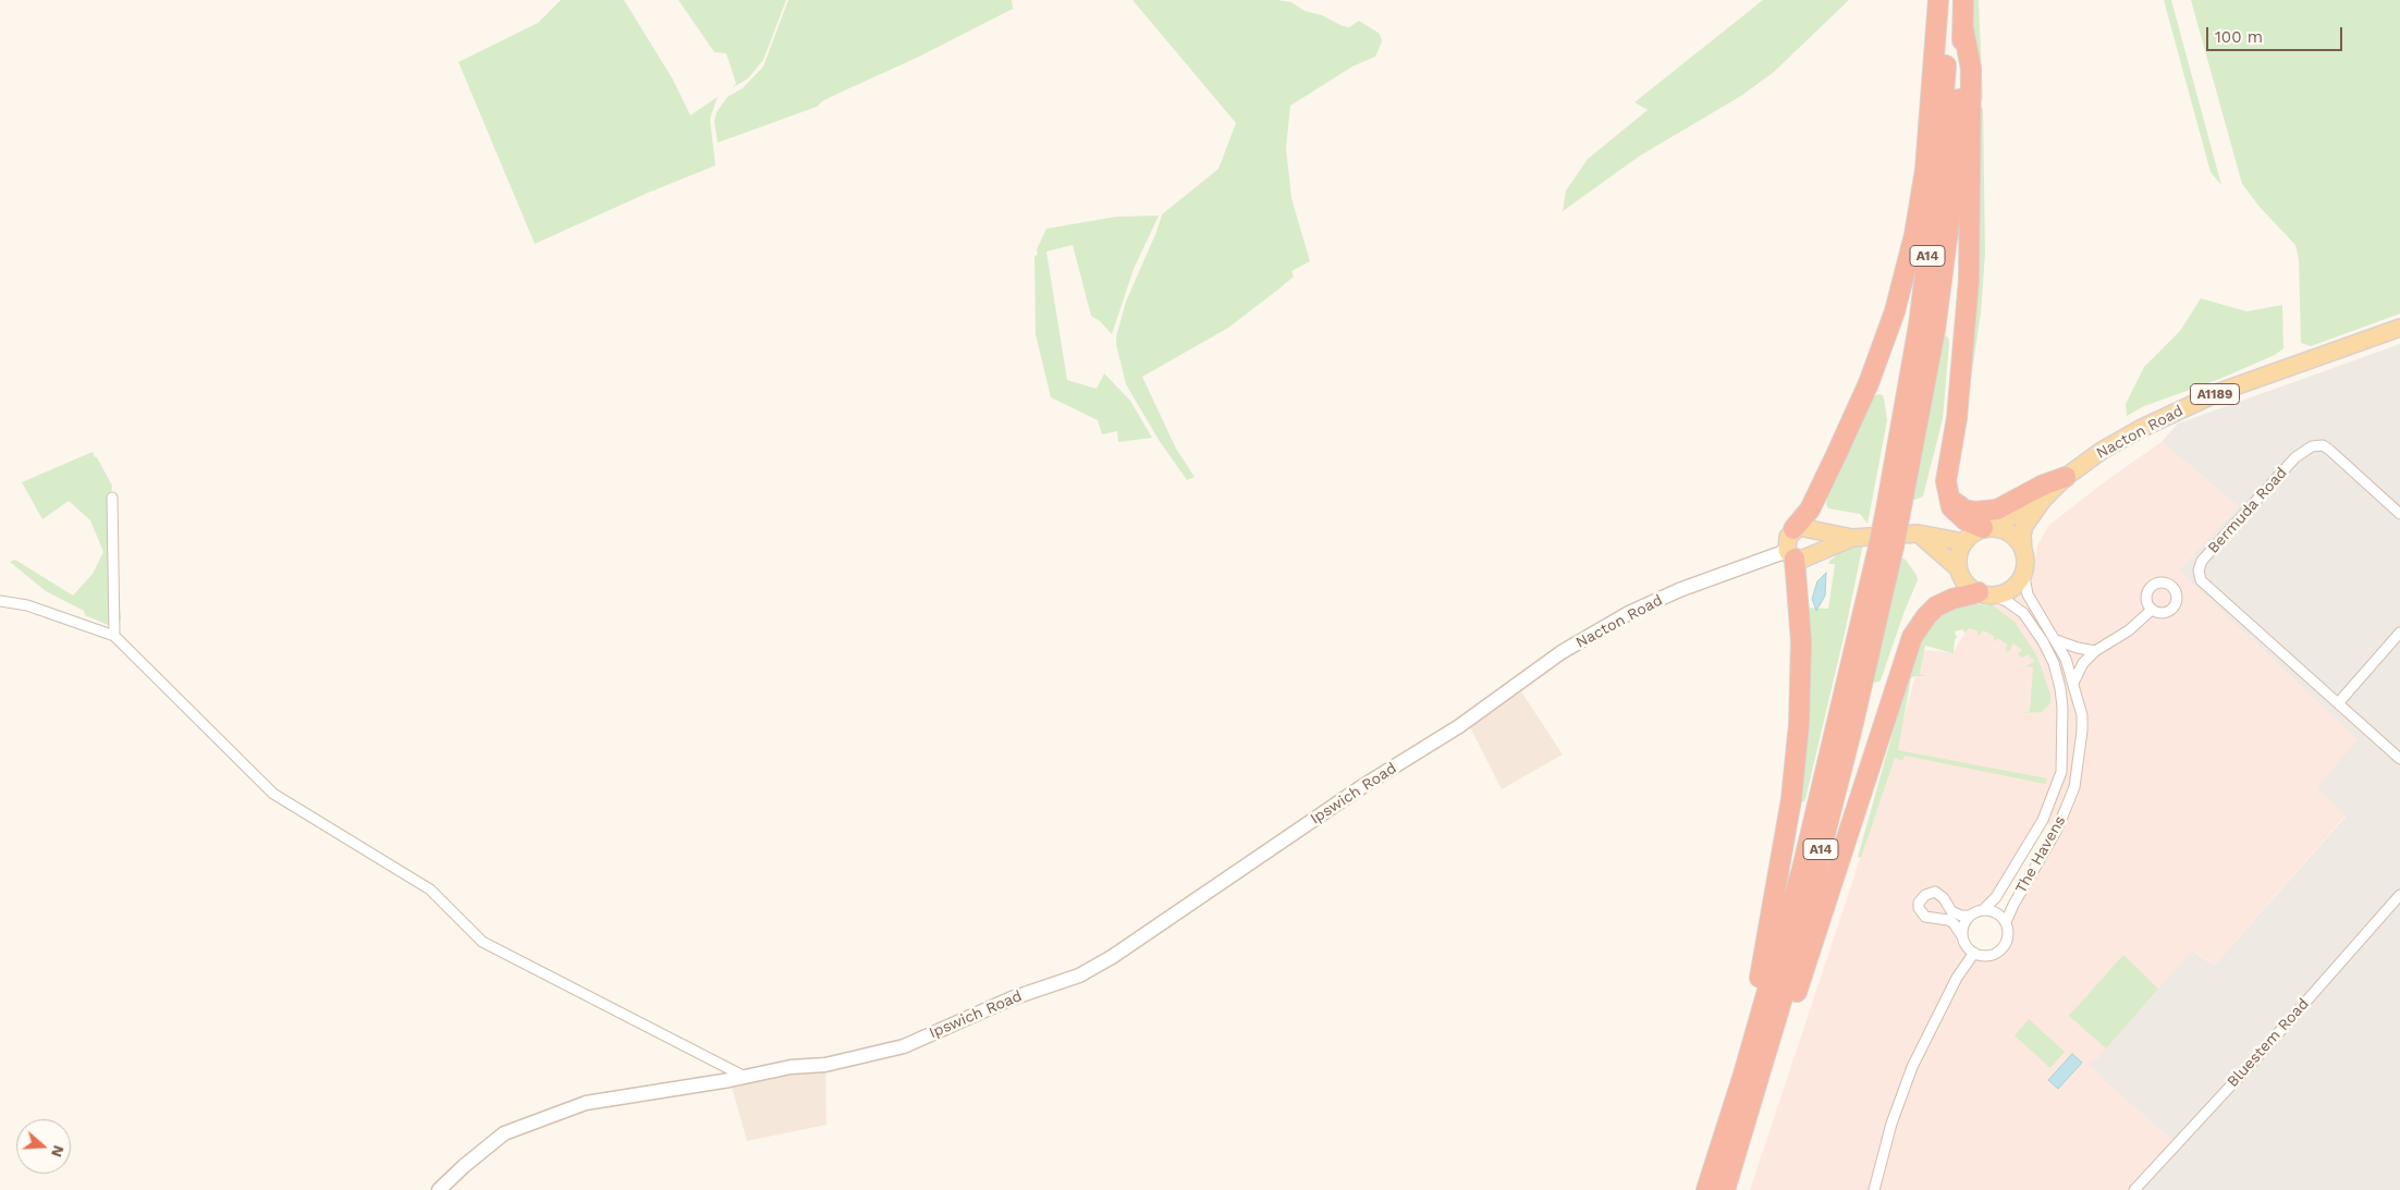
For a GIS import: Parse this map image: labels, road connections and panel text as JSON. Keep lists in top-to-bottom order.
{
  "streets": {
    "highway": ["A14"],
    "main road": ["A1189", "Nacton Road"],
    "street": [
      "Bermuda Road",
      "Ipswich Road",
      "The Havens",
      "Bluestem Road"
    ]
  },
  "crossings": [
    ["A14", "Nacton Road"],
    ["A14", "The Havens"],
    ["Nacton Road", "Ipswich Road"],
    ["Nacton Road", "The Havens"]
  ],
  "scale_bar": "100 m",
  "north": "right"
}
